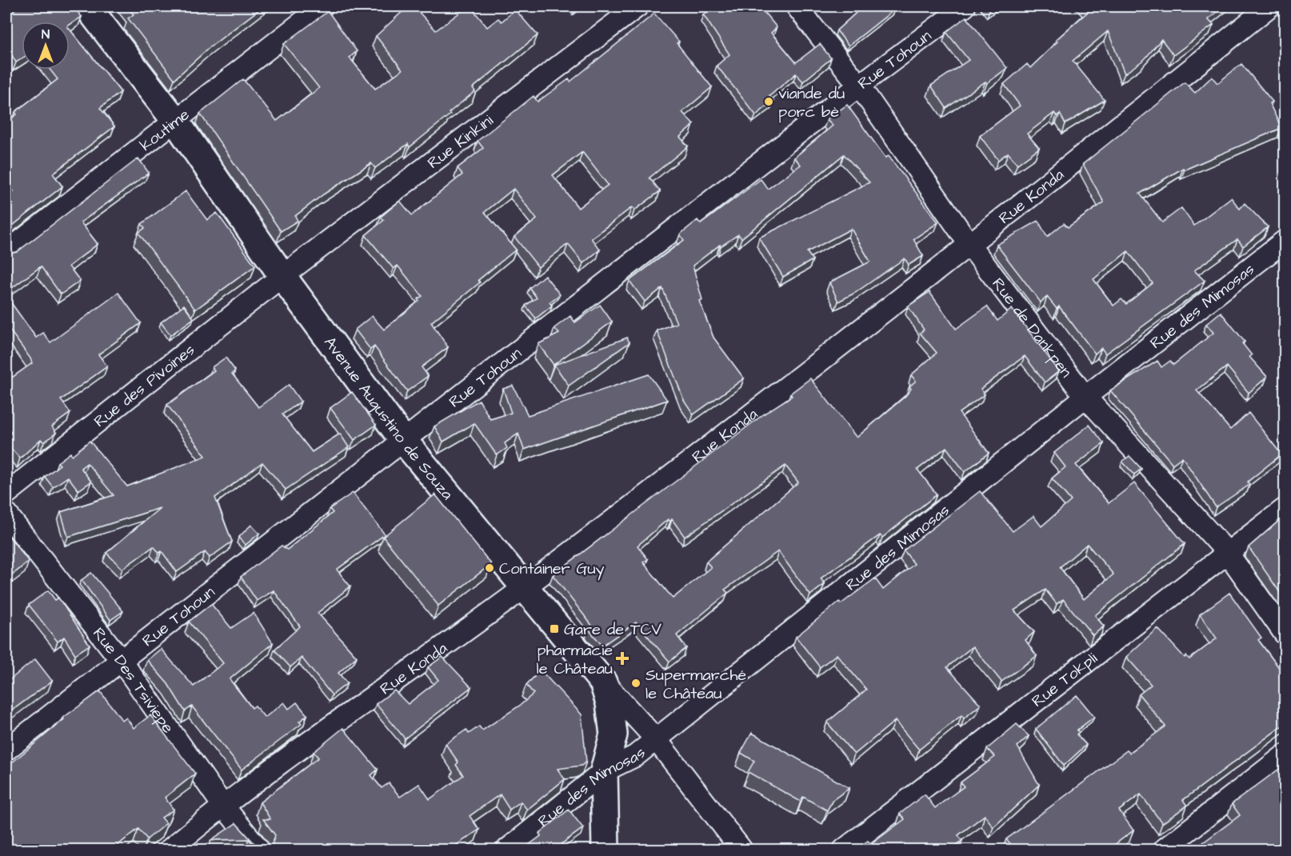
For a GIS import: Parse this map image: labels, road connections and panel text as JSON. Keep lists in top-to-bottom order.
{
  "streets": {
    "main road": ["Avenue Augustino de Souza"],
    "street": [
      "Rue Tohoun",
      "koutime",
      "Rue Kinkini",
      "Rue Konda",
      "Rue des Mimosas",
      "Rue de Dankpen",
      "Rue des Pivoines",
      "Rue Tokpli",
      "Rue Des Tsiviepe"
    ]
  },
  "crossings": [
    ["Rue Tohoun", "Rue de Dankpen"],
    ["Rue Tohoun", "Avenue Augustino de Souza"],
    ["Rue Tohoun", "Rue Des Tsiviepe"],
    ["koutime", "Avenue Augustino de Souza"],
    ["Rue Kinkini", "Rue des Pivoines"],
    ["Rue Kinkini", "Avenue Augustino de Souza"],
    ["Rue Konda", "Rue de Dankpen"],
    ["Rue Konda", "Avenue Augustino de Souza"],
    ["Rue Konda", "Rue Des Tsiviepe"],
    ["Rue des Mimosas", "Rue de Dankpen"],
    ["Rue des Mimosas", "Avenue Augustino de Souza"],
    ["Rue de Dankpen", "Rue Tokpli"],
    ["Rue des Pivoines", "Avenue Augustino de Souza"]
  ],
  "places": {
    "other": ["viande du porc bè", "Container Guy", "Supermarché le Château"],
    "transit": ["Gare de TCV"],
    "health": ["pharmacie le Château"]
  },
  "north": "top"
}
